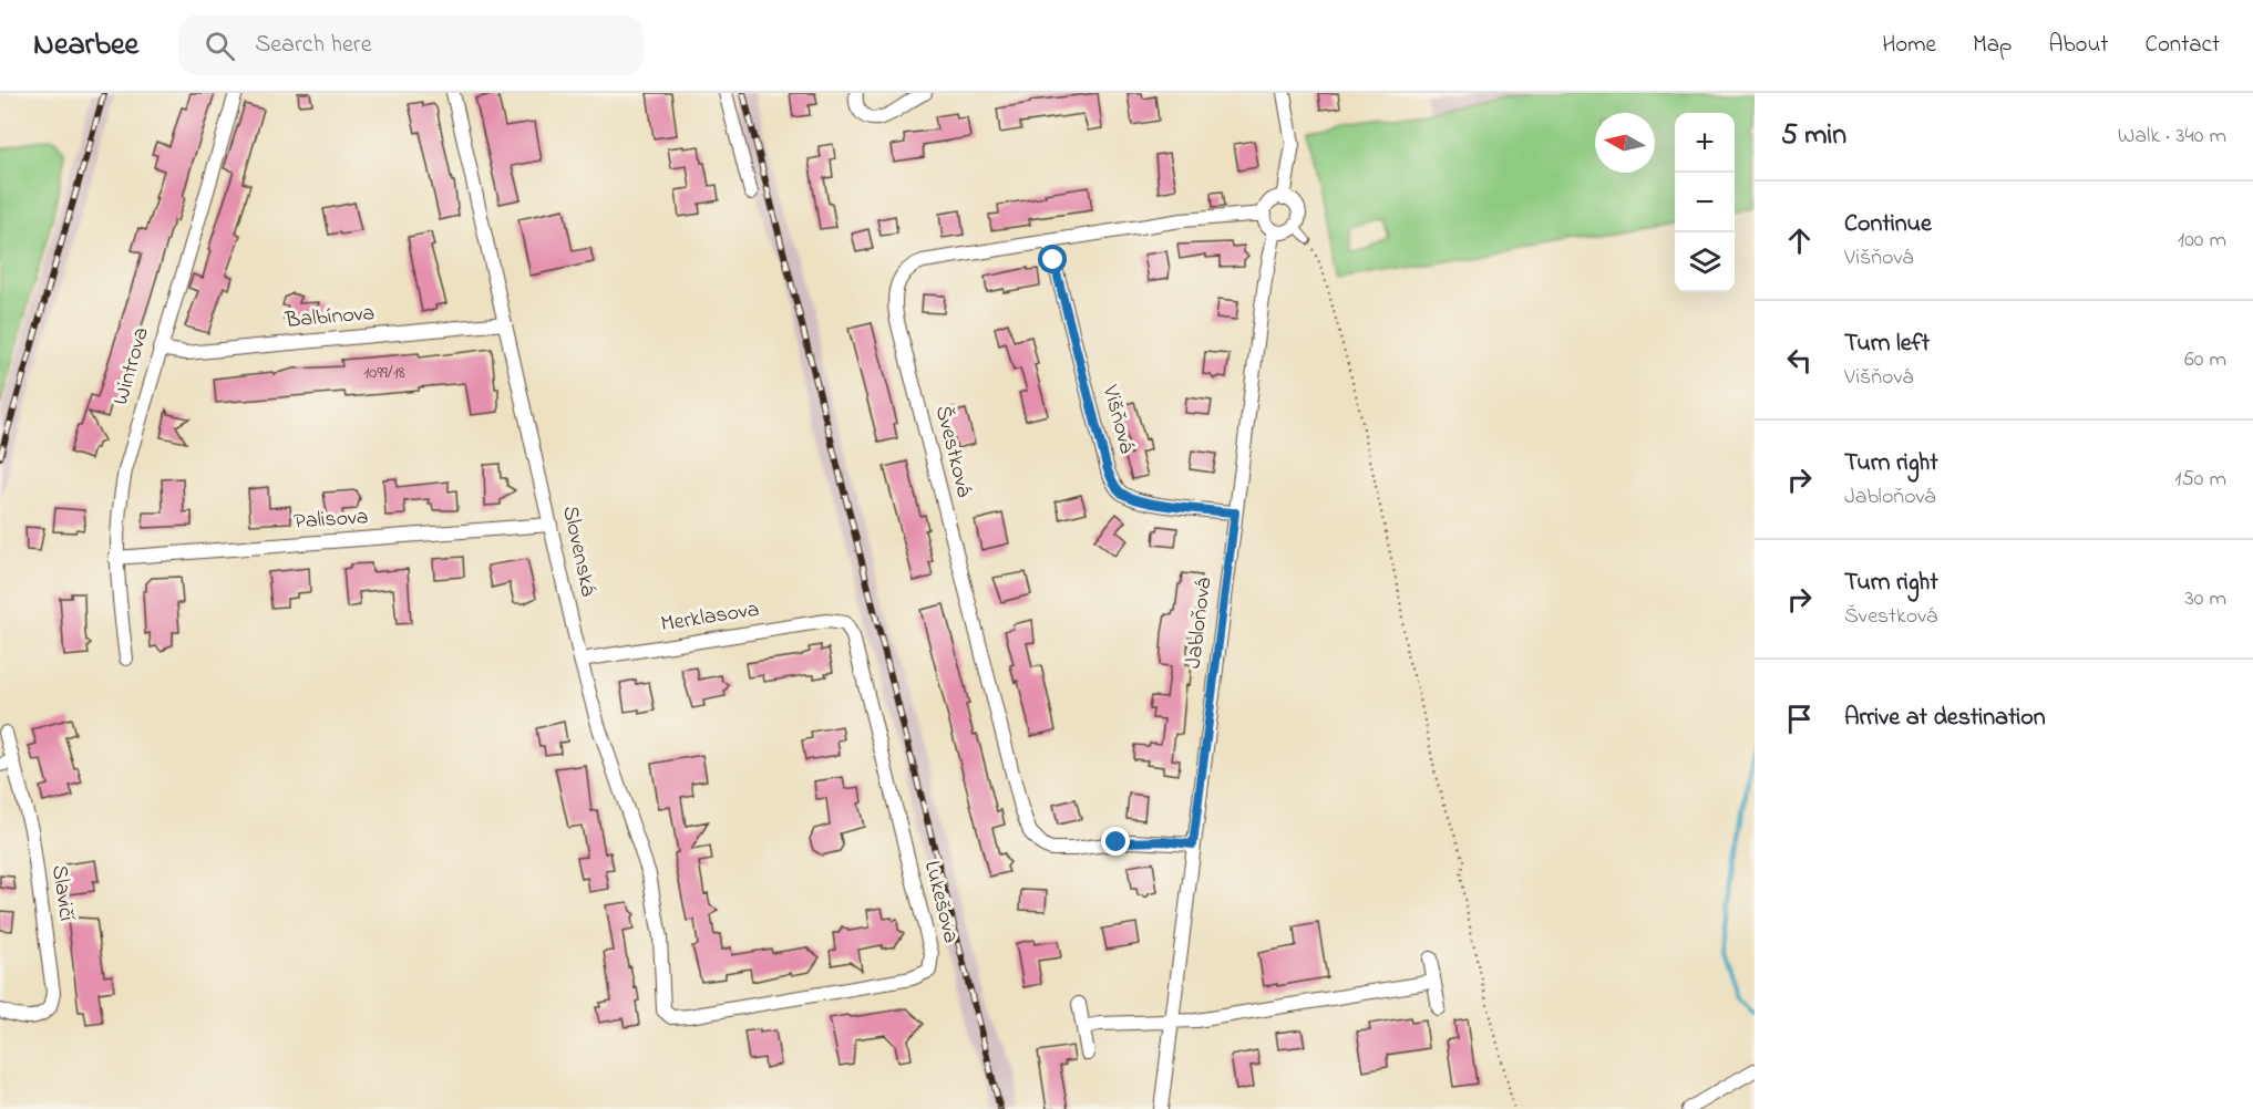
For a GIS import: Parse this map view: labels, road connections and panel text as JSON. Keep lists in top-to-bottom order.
{
  "streets": {
    "street": [
      "Balbínova",
      "Wintrova",
      "Višňová",
      "Švestková",
      "Palisova",
      "Slovenská",
      "Merklasova",
      "Jabloňová",
      "Slavičí",
      "Lukešova"
    ]
  },
  "crossings": [
    ["Balbínova", "Wintrova"],
    ["Balbínova", "Slovenská"],
    ["Wintrova", "Palisova"],
    ["Višňová", "Švestková"],
    ["Višňová", "Jabloňová"],
    ["Švestková", "Jabloňová"],
    ["Palisova", "Slovenská"],
    ["Slovenská", "Merklasova"],
    ["Slovenská", "Lukešova"],
    ["Merklasova", "Lukešova"]
  ],
  "house_numbers": ["1099/18"],
  "north": "left",
  "page": {
    "header": "Nearbee",
    "search": "Search here",
    "nav": [
      "Home",
      "Map",
      "About",
      "Contact"
    ],
    "heading": ["5 min", "Walk · 340 m"],
    "map_buttons": ["+", "−"],
    "list": [
      ["Continue", "Višňová", "100 m"],
      ["Turn left", "Višňová", "60 m"],
      ["Turn right", "Jabloňová", "150 m"],
      ["Turn right", "Švestková", "30 m"],
      "Arrive at destination"
    ]
  }
}
